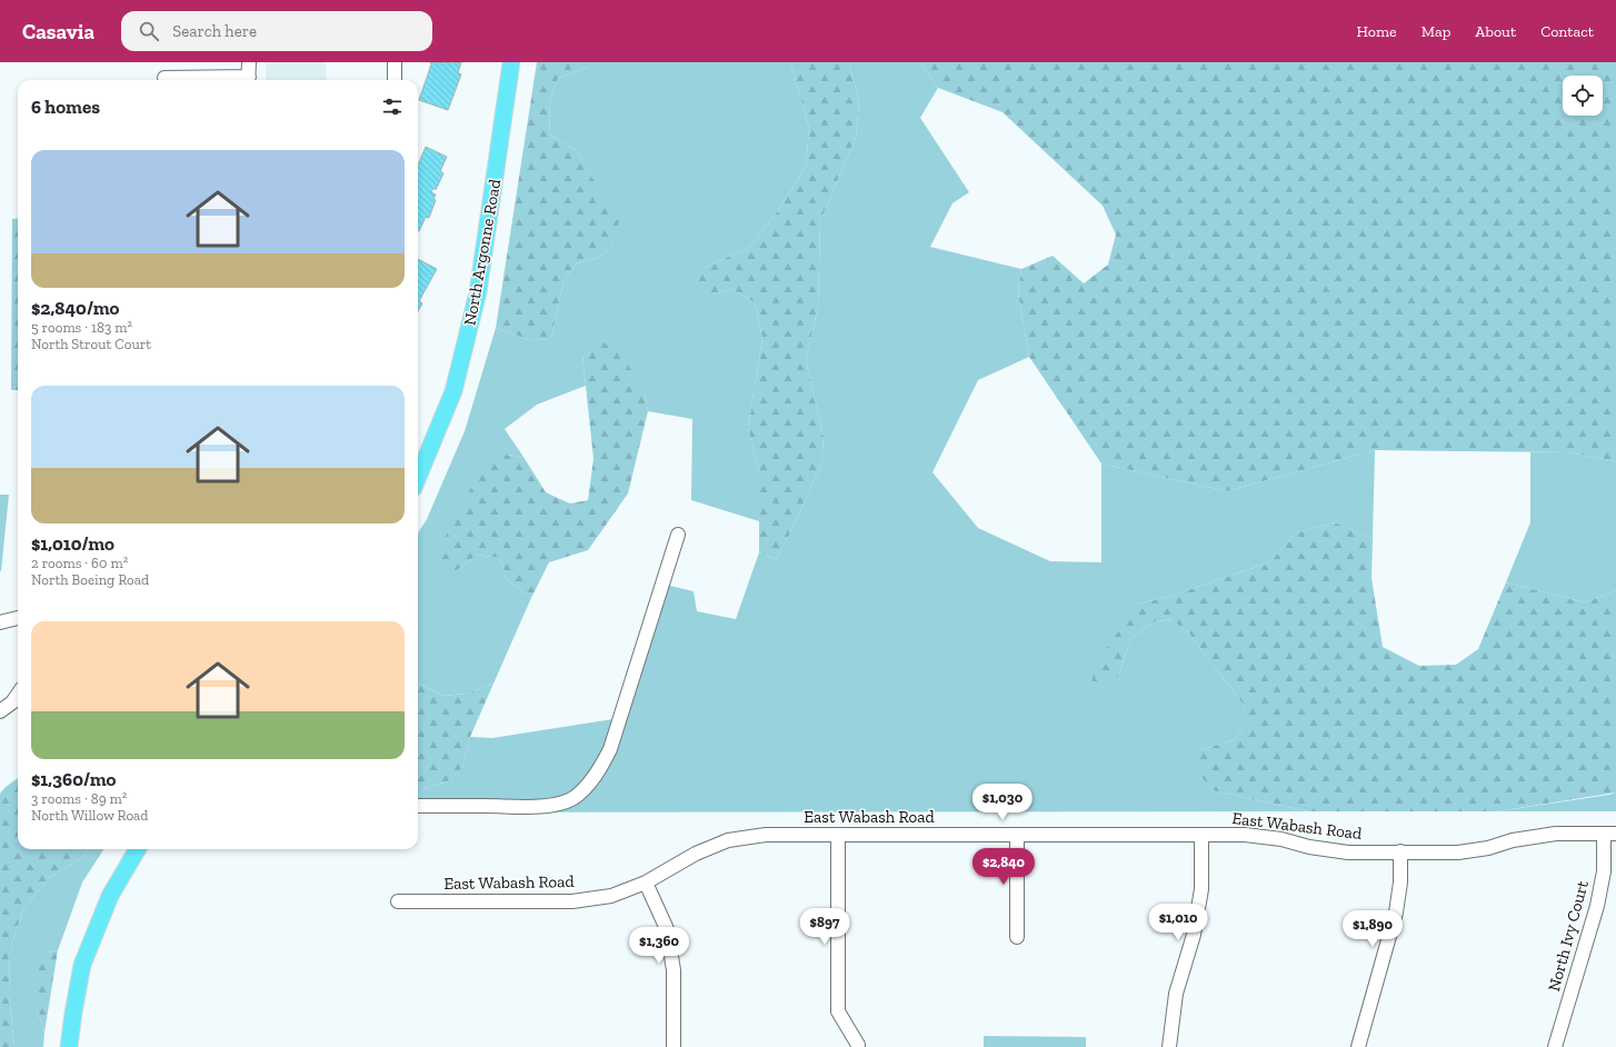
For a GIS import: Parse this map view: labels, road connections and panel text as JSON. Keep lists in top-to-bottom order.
{
  "streets": {
    "main road": ["North Argonne Road"],
    "street": ["East Wabash Road", "North Ivy Court"]
  },
  "crossings": [
    ["East Wabash Road", "North Ivy Court"]
  ],
  "page": {
    "header": "Casavia",
    "search": "Search here",
    "nav": [
      "Home",
      "Map",
      "About",
      "Contact"
    ],
    "heading": "6 homes",
    "list": [
      {
        "name": "$2,840/mo",
        "note": "5 rooms · 183 m² · North Strout Court"
      },
      {
        "name": "$1,010/mo",
        "note": "2 rooms · 60 m² · North Boeing Road"
      },
      {
        "name": "$1,360/mo",
        "note": "3 rooms · 89 m² · North Willow Road"
      }
    ],
    "price": [
      "$1,030",
      "$2,840",
      "$1,010",
      "$897",
      "$1,890",
      "$1,360"
    ]
  }
}
